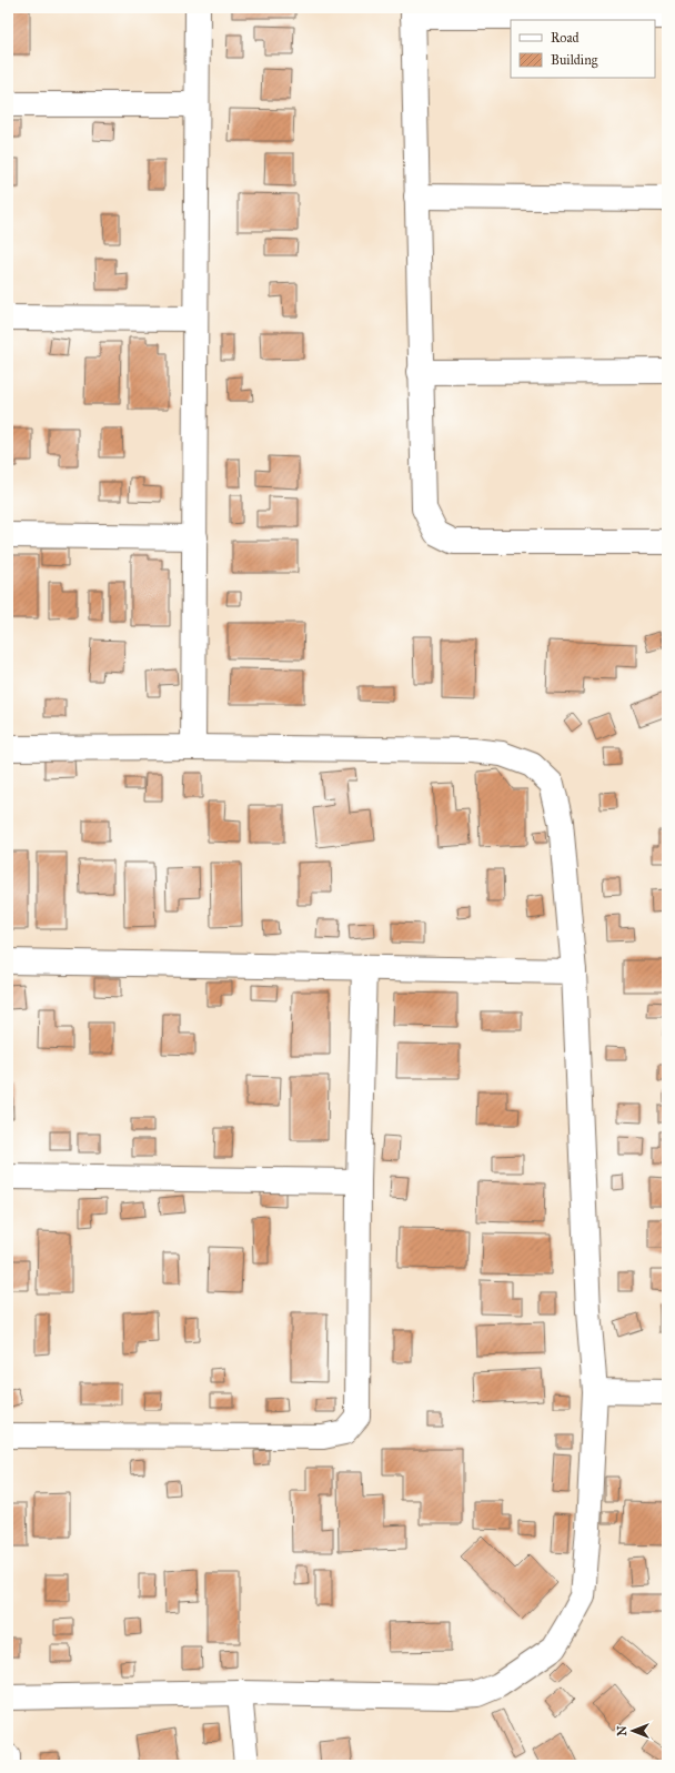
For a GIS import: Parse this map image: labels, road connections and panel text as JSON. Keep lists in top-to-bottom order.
{
  "legend": ["Road", "Building"],
  "north": "left"
}
